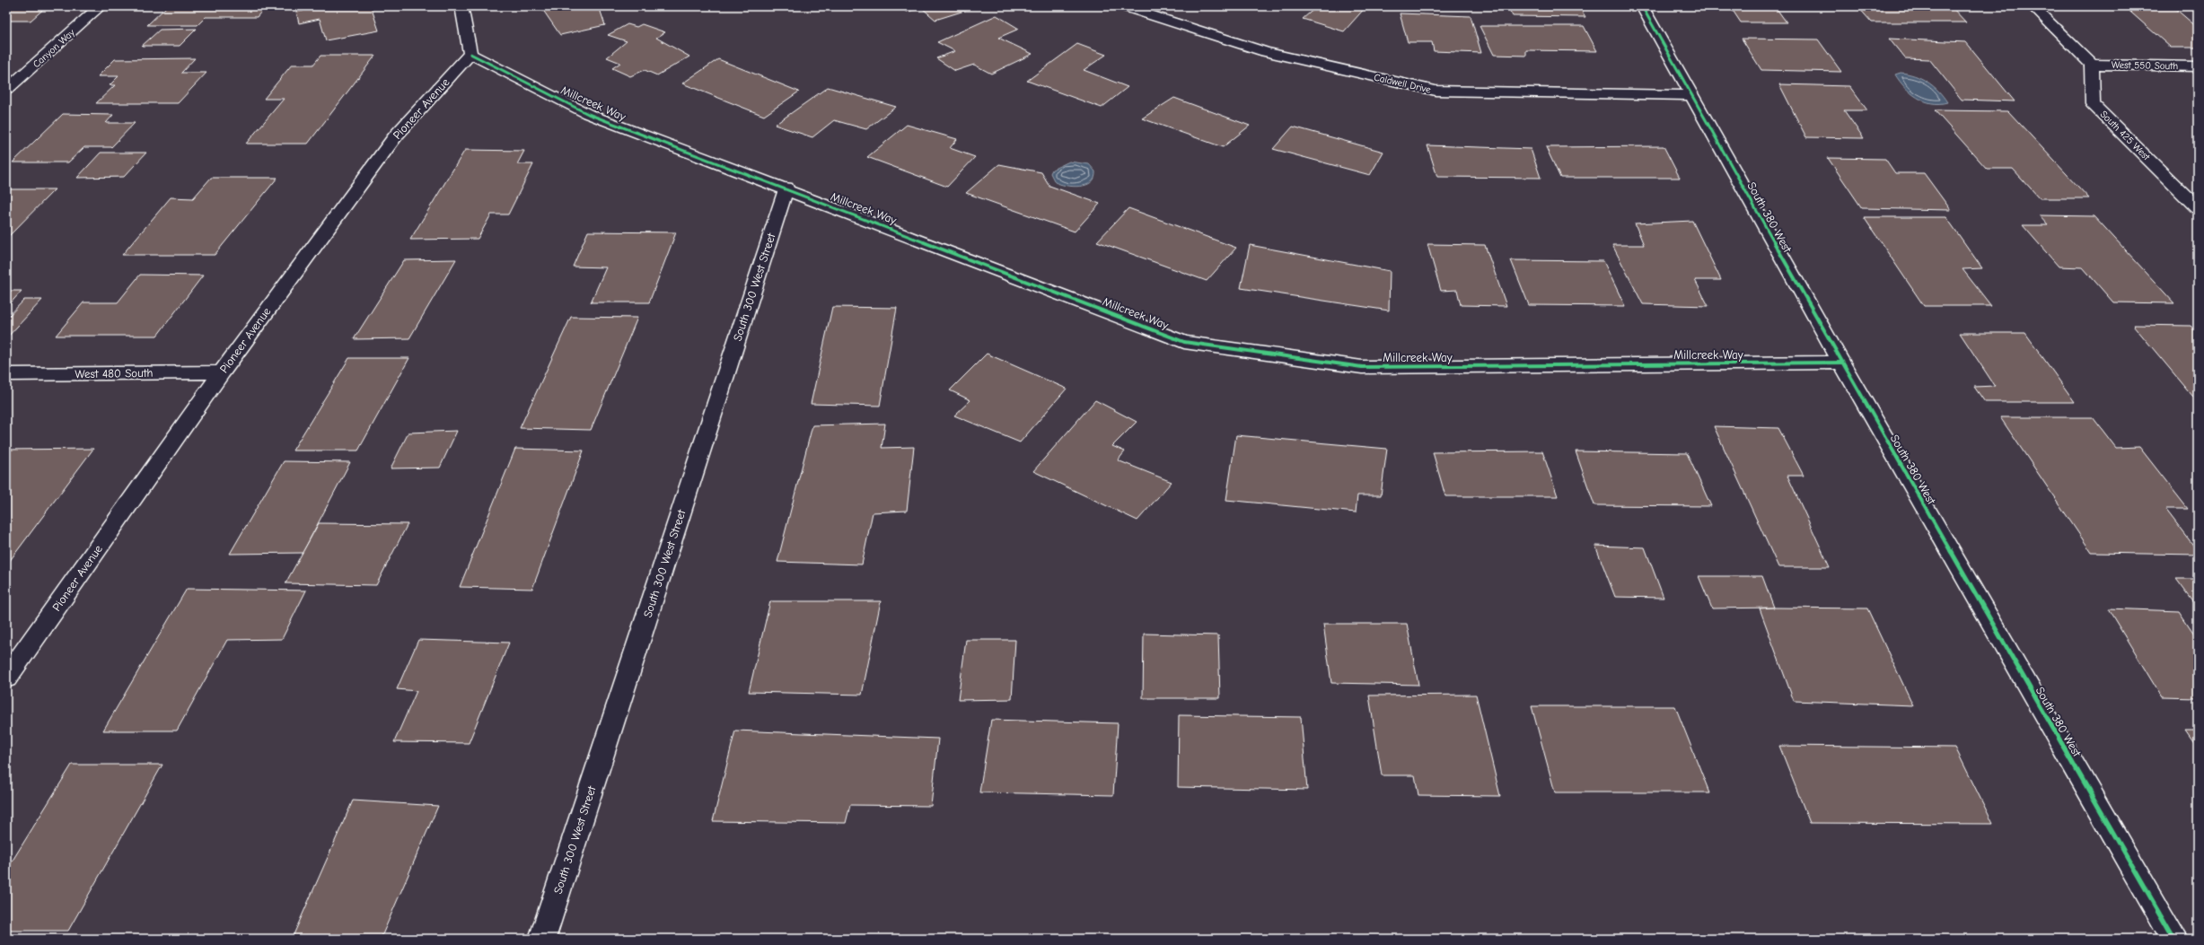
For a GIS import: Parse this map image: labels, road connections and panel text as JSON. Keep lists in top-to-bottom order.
{
  "streets": {
    "street": [
      "Canyon Way",
      "West 550 South",
      "Caldwell Drive",
      "Millcreek Way",
      "Pioneer Avenue",
      "South 425 West",
      "South 380 West",
      "South 300 West Street",
      "West 480 South"
    ]
  },
  "crossings": [
    ["West 550 South", "South 425 West"],
    ["Caldwell Drive", "South 380 West"],
    ["Millcreek Way", "Pioneer Avenue"],
    ["Millcreek Way", "South 380 West"],
    ["Millcreek Way", "South 300 West Street"],
    ["Pioneer Avenue", "West 480 South"]
  ]
}
